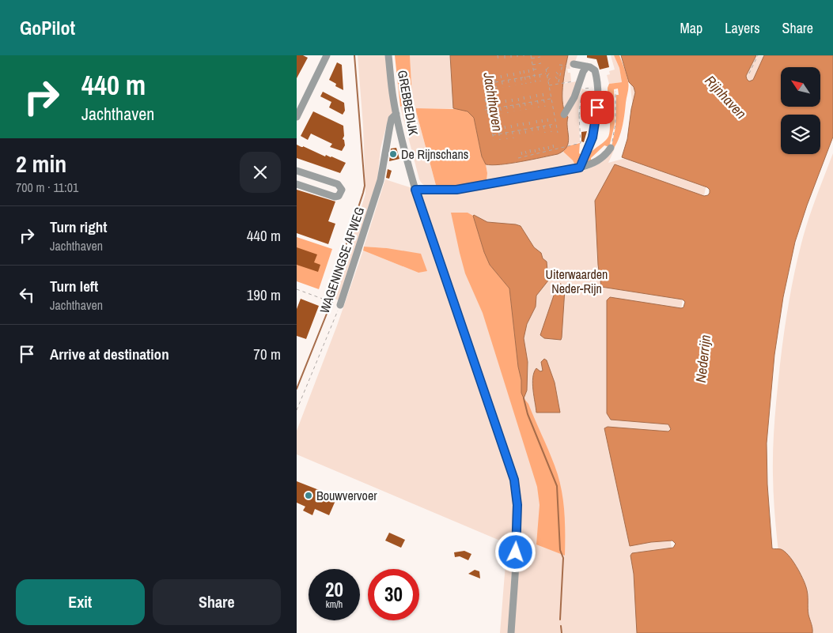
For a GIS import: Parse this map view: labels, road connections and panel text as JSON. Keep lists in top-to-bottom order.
{
  "streets": {
    "street": ["GREBBEDIJK", "WAGENINGSE AFWEG"]
  },
  "crossings": [
    ["GREBBEDIJK", "WAGENINGSE AFWEG"]
  ],
  "water": ["Rijnhaven", "Jachthaven", "Nederrijn"],
  "parks": ["Uiterwaarden Neder-Rijn"],
  "places": ["De Rijnschans", "Bouwvervoer"],
  "north": "top left",
  "page": {
    "header": "GoPilot",
    "nav": ["Map", "Layers", "Share"],
    "turn": ["440 m", "Jachthaven"],
    "heading": ["2 min", "700 m · 11:01"],
    "list": [
      {
        "name": "Turn right",
        "note": "Jachthaven",
        "value": "440 m"
      },
      {
        "name": "Turn left",
        "note": "Jachthaven",
        "value": "190 m"
      },
      {
        "name": "Arrive at destination",
        "value": "70 m"
      }
    ],
    "speed": "20 km/h",
    "limit": "30",
    "buttons": ["Exit", "Share"]
  }
}
